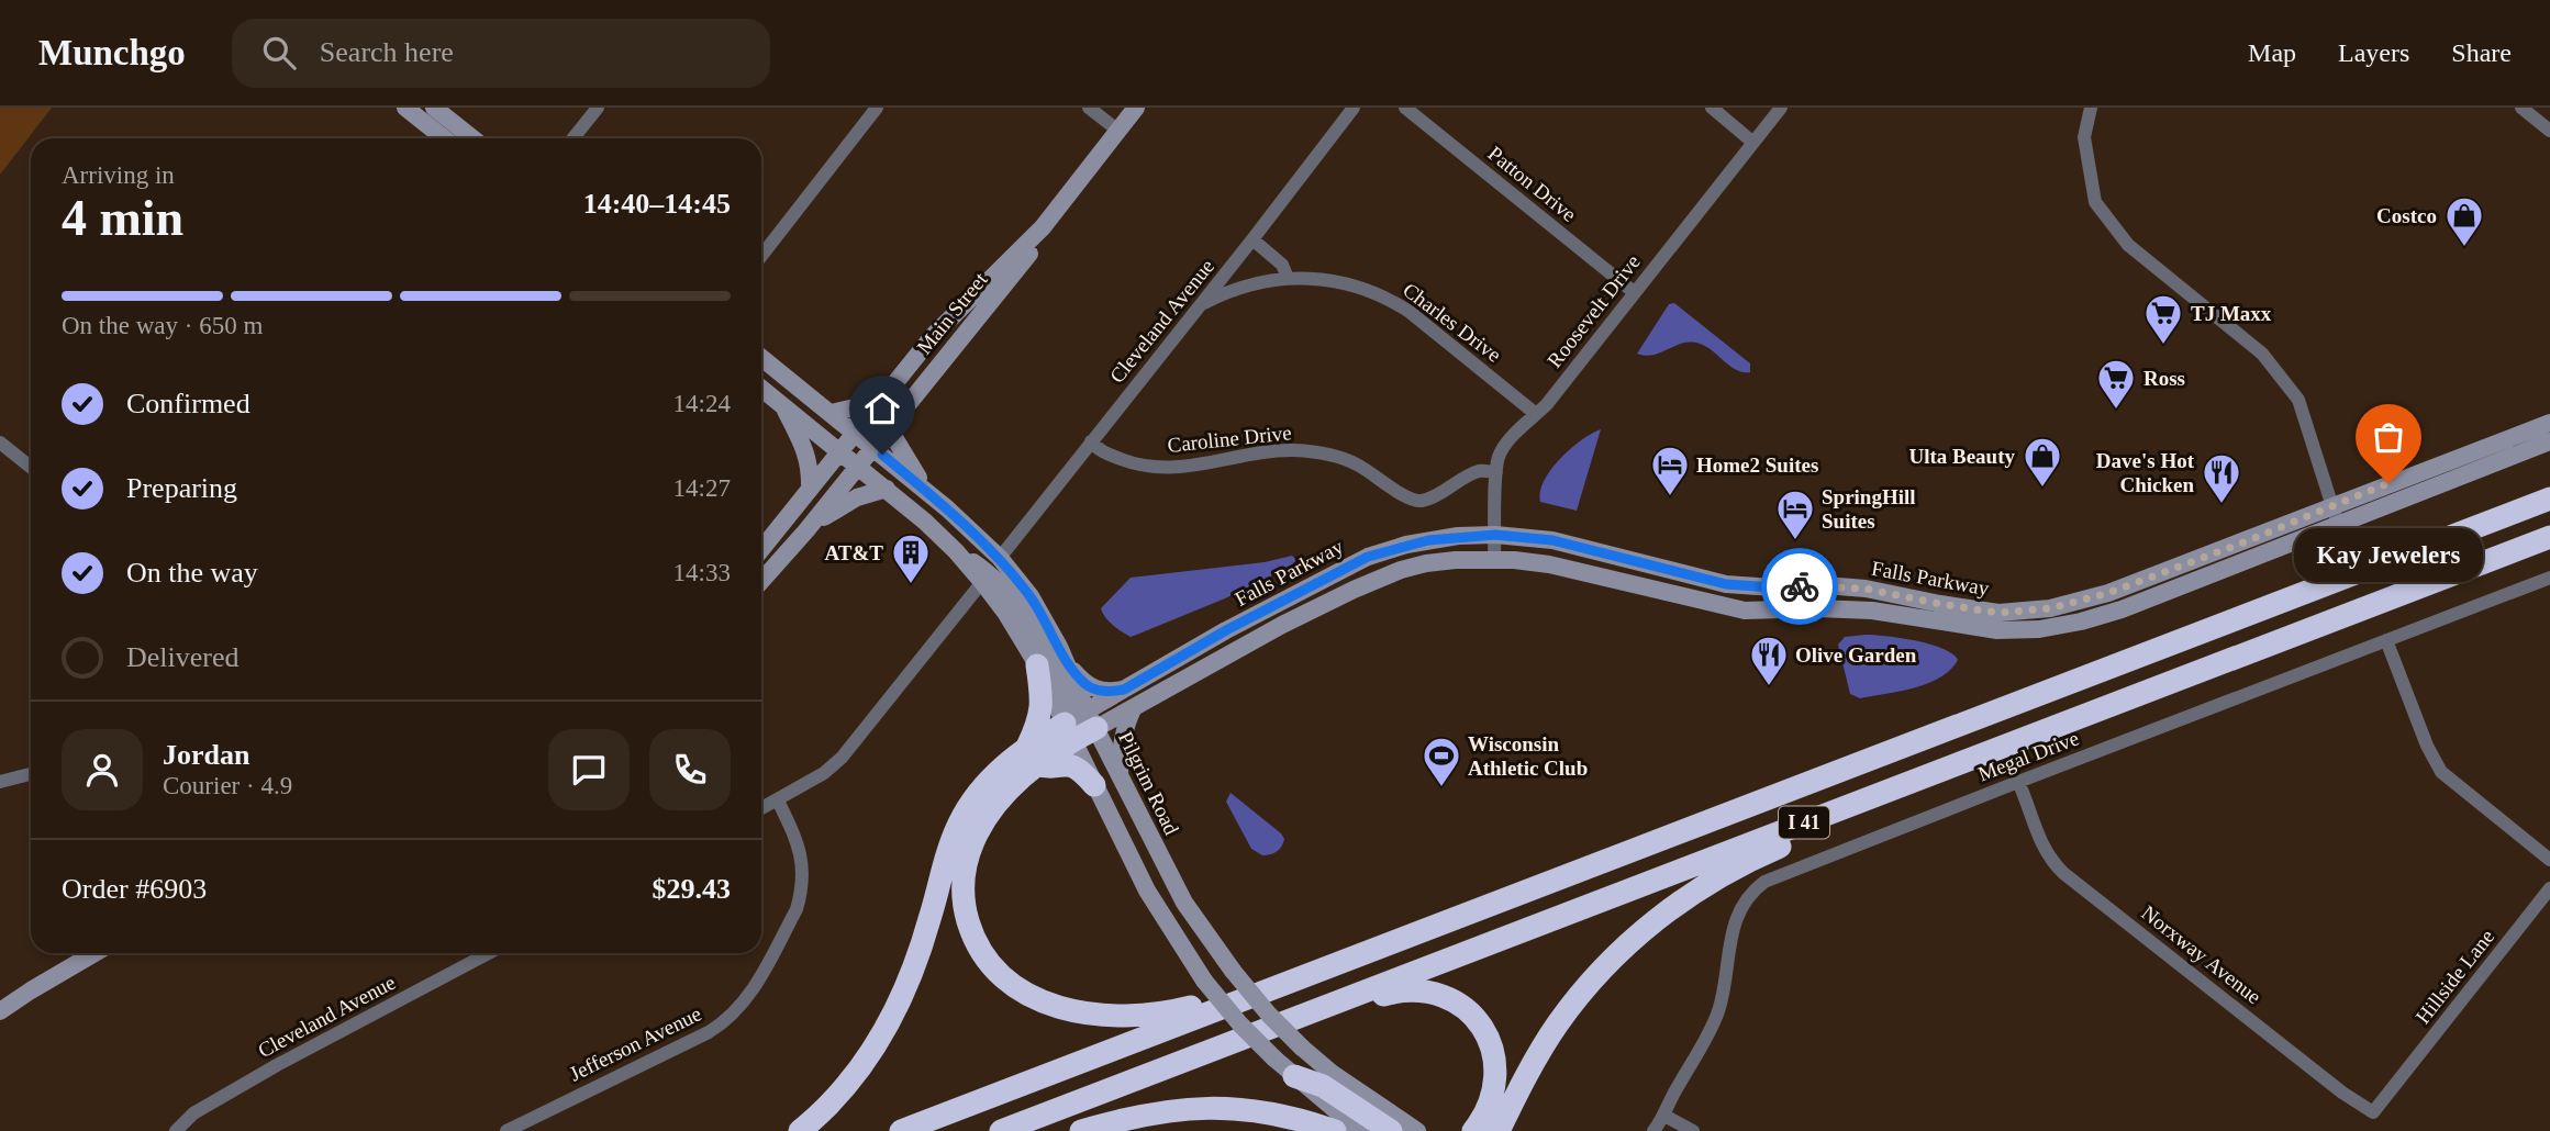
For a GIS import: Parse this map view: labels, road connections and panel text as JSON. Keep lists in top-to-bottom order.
{
  "streets": {
    "highway": ["I 41"],
    "street": [
      "Patton Drive",
      "Roosevelt Drive",
      "Main Street",
      "Cleveland Avenue",
      "Charles Drive",
      "Caroline Drive",
      "Falls Parkway",
      "Megal Drive",
      "Pilgrim Road",
      "Norxway Avenue",
      "Hillside Lane",
      "Jefferson Avenue"
    ]
  },
  "crossings": [
    ["Patton Drive", "Roosevelt Drive"],
    ["Roosevelt Drive", "Charles Drive"],
    ["Roosevelt Drive", "Caroline Drive"],
    ["Roosevelt Drive", "Falls Parkway"],
    ["Main Street", "Pilgrim Road"],
    ["Cleveland Avenue", "Charles Drive"],
    ["Cleveland Avenue", "Caroline Drive"],
    ["Cleveland Avenue", "Pilgrim Road"],
    ["Falls Parkway", "Pilgrim Road"],
    ["Megal Drive", "Norxway Avenue"],
    ["Norxway Avenue", "Hillside Lane"]
  ],
  "places": {
    "shop": ["Costco", "Ulta Beauty"],
    "supermarket": ["TJ Maxx", "Ross"],
    "other": ["Kay Jewelers"],
    "hotel": ["Home2 Suites", "SpringHill Suites"],
    "restaurant": ["Dave's Hot Chicken", "Olive Garden"],
    "building": ["AT&T"],
    "sports": ["Wisconsin Athletic Club"]
  },
  "page": {
    "header": "Munchgo",
    "search": "Search here",
    "nav": ["Map", "Layers", "Share"],
    "heading": ["4 min", "Arriving in", "14:40–14:45"],
    "panel": [
      "Jordan",
      "Courier · 4.9",
      "Order #6903",
      "$29.43"
    ],
    "bar": "On the way · 650 m",
    "list": [
      ["Confirmed", "14:24"],
      ["Preparing", "14:27"],
      ["On the way", "14:33"],
      "Delivered"
    ],
    "bubble": "Kay Jewelers"
  }
}
